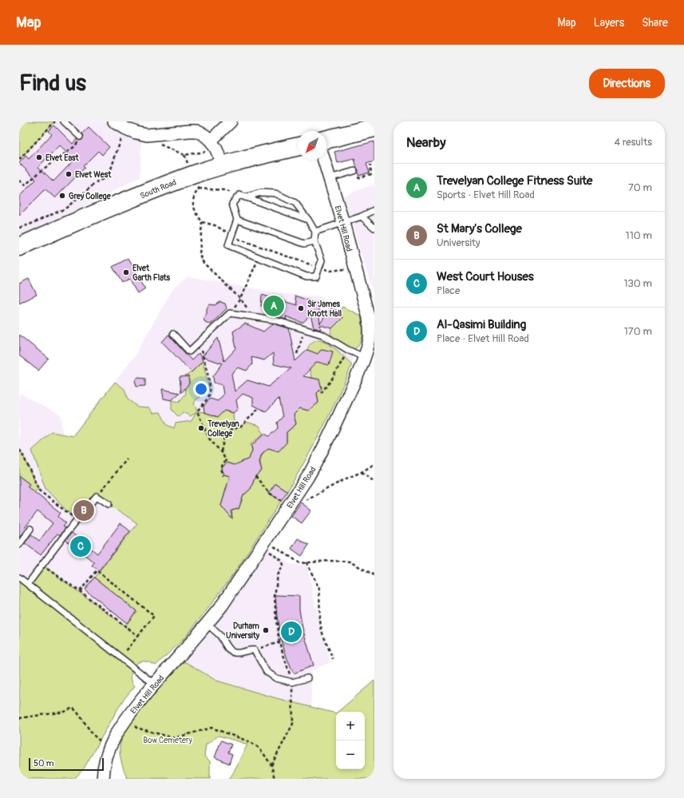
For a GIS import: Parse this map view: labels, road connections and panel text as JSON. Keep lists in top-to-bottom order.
{
  "streets": {
    "main road": ["South Road"],
    "street": ["Elvet Hill Road"]
  },
  "parks": ["Bow Cemetery"],
  "places": [
    "Elvet East",
    "Elvet West",
    "Grey College",
    "Elvet Garth Flats",
    "Sir James Knott Hall",
    "Trevelyan College",
    "Durham University"
  ],
  "scale_bar": "50 m",
  "north": "bottom left",
  "page": {
    "header": "Map",
    "nav": ["Map", "Layers", "Share"],
    "buttons": "Directions",
    "title": "Find us",
    "heading": ["Nearby", "4 results"],
    "list": [
      {
        "mark": "A",
        "name": "Trevelyan College Fitness Suite",
        "note": "Sports · Elvet Hill Road",
        "value": "70 m"
      },
      {
        "mark": "B",
        "name": "St Mary's College",
        "note": "University",
        "value": "110 m"
      },
      {
        "mark": "C",
        "name": "West Court Houses",
        "note": "Place",
        "value": "130 m"
      },
      {
        "mark": "D",
        "name": "Al-Qasimi Building",
        "note": "Place · Elvet Hill Road",
        "value": "170 m"
      }
    ],
    "pins": [
      "A",
      "B",
      "C",
      "D"
    ],
    "map_buttons": ["+", "−"],
    "scale": "50 m"
  }
}
